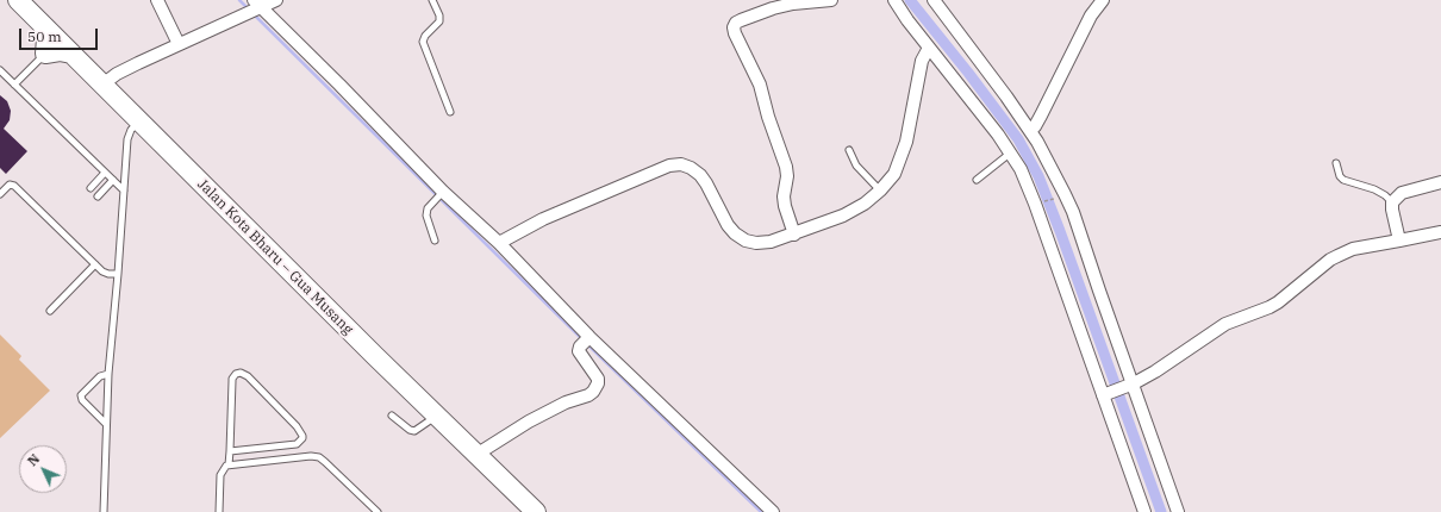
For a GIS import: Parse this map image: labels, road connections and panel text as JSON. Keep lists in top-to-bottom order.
{
  "streets": {
    "main road": ["Jalan Kota Bharu – Gua Musang"]
  },
  "scale_bar": "50 m",
  "north": "top left"
}
